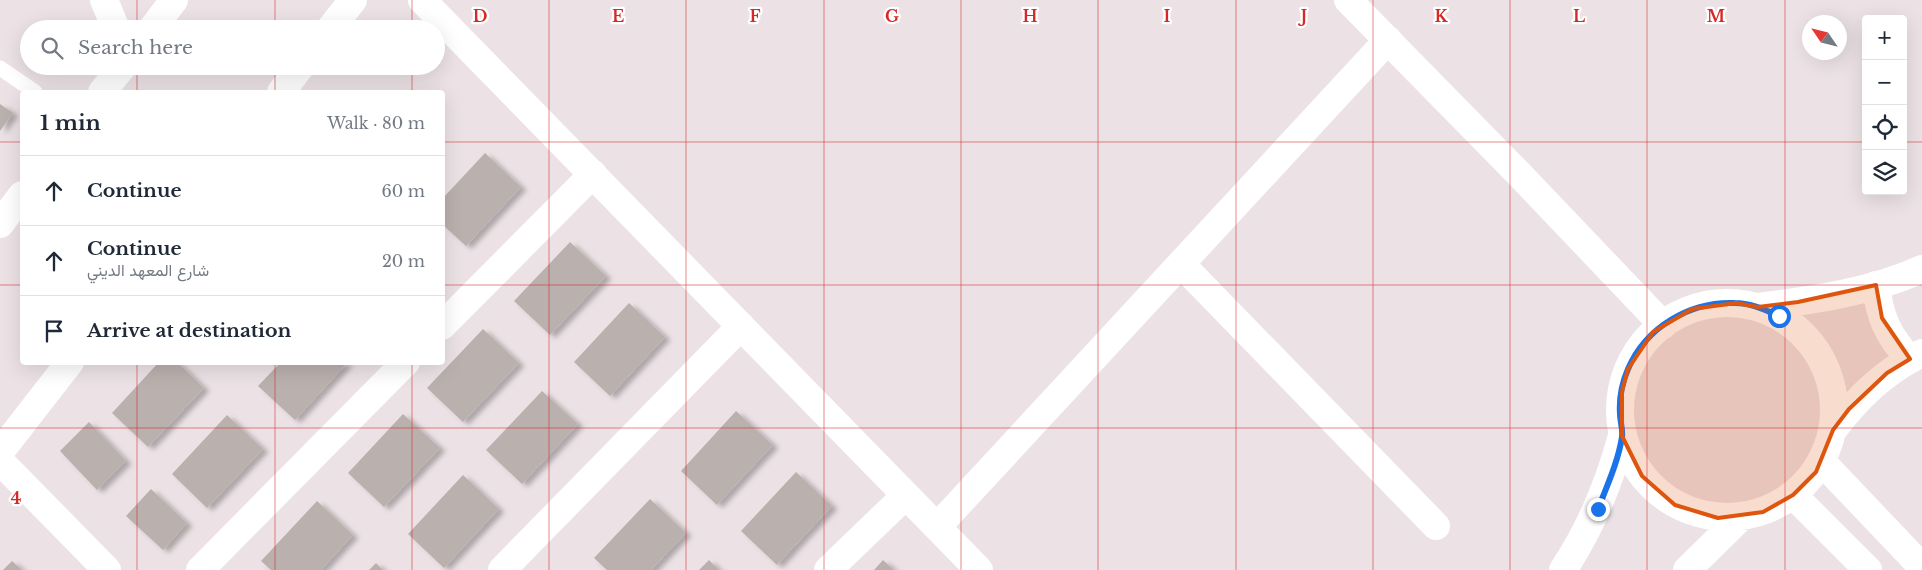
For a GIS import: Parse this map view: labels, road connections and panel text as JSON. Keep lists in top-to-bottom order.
{
  "north": "top left",
  "page": {
    "map_buttons": ["+", "−"],
    "search": "Search here",
    "heading": ["1 min", "Walk · 80 m"],
    "list": [
      ["Continue", "60 m"],
      ["Continue", "شارع المعهد الديني", "20 m"],
      "Arrive at destination"
    ]
  },
  "grid": {
    "columns": [
      "D",
      "E",
      "F",
      "G",
      "H",
      "I",
      "J",
      "K",
      "L",
      "M"
    ],
    "rows": ["4"]
  }
}
